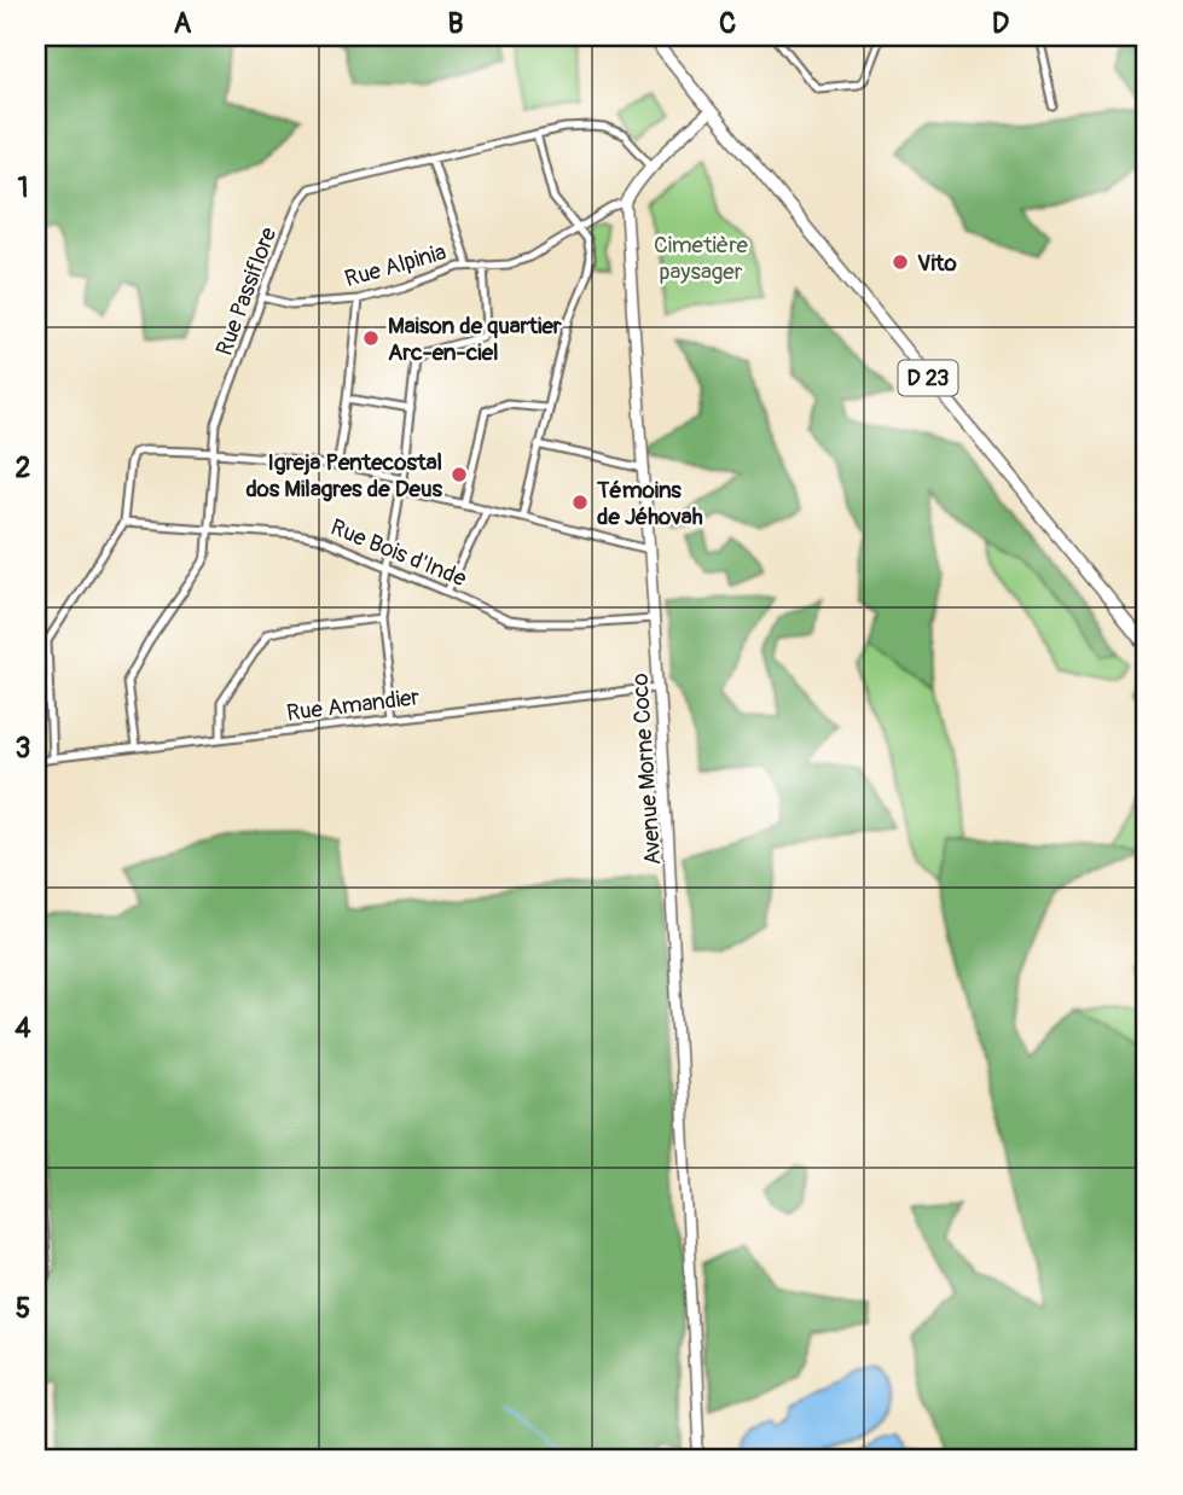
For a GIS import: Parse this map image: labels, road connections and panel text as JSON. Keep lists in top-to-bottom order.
{
  "streets": {
    "main road": ["D 23"],
    "street": [
      "Rue Alpinia",
      "Rue Passiflore",
      "Rue Bois d'Inde",
      "Rue Amandier",
      "Avenue Morne Coco"
    ]
  },
  "crossings": [
    ["Rue Alpinia", "Rue Passiflore"],
    ["Rue Alpinia", "Avenue Morne Coco"],
    ["Rue Passiflore", "Rue Bois d'Inde"],
    ["Rue Passiflore", "Rue Amandier"],
    ["Rue Bois d'Inde", "Avenue Morne Coco"],
    ["Rue Amandier", "Avenue Morne Coco"]
  ],
  "parks": ["Cimetière paysager"],
  "places": [
    "Vito",
    "Maison de quartier Arc-en-ciel",
    "Igreja Pentecostal dos Milagres de Deus",
    "Témoins de Jéhovah"
  ],
  "grid": {
    "columns": [
      "A",
      "B",
      "C",
      "D"
    ],
    "rows": [
      "1",
      "2",
      "3",
      "4",
      "5"
    ]
  }
}
